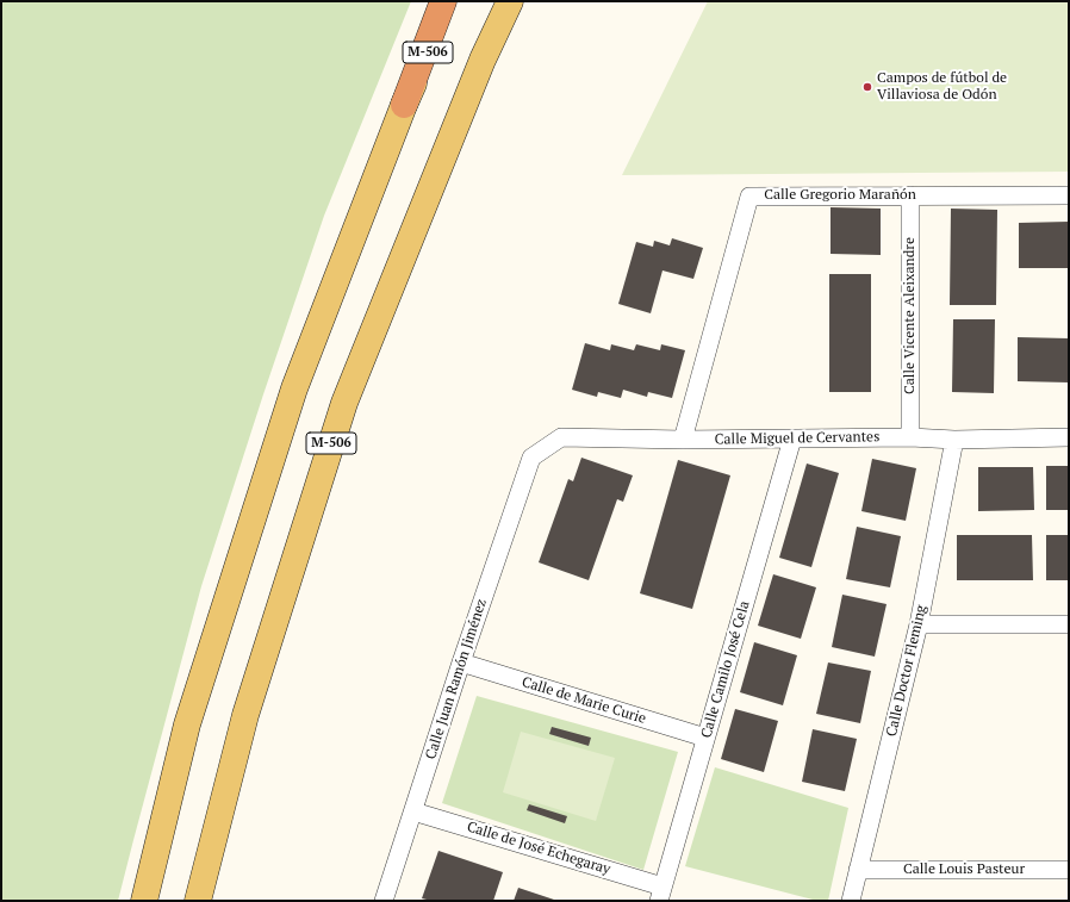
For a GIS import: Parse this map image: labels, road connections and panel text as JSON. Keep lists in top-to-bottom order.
{
  "streets": {
    "main road": ["M-506"],
    "street": [
      "Calle Gregorio Marañón",
      "Calle Vicente Aleixandre",
      "Calle Miguel de Cervantes",
      "Calle Camilo José Cela",
      "Calle Doctor Fleming",
      "Calle Juan Ramón Jiménez",
      "Calle de Marie Curie",
      "Calle de José Echegaray",
      "Calle Louis Pasteur"
    ]
  },
  "crossings": [
    ["Calle Gregorio Marañón", "Calle Vicente Aleixandre"],
    ["Calle Gregorio Marañón", "Calle Miguel de Cervantes"],
    ["Calle Vicente Aleixandre", "Calle Miguel de Cervantes"],
    ["Calle Miguel de Cervantes", "Calle Camilo José Cela"],
    ["Calle Miguel de Cervantes", "Calle Doctor Fleming"],
    ["Calle Miguel de Cervantes", "Calle Juan Ramón Jiménez"],
    ["Calle Camilo José Cela", "Calle de Marie Curie"],
    ["Calle Camilo José Cela", "Calle de José Echegaray"],
    ["Calle Doctor Fleming", "Calle Louis Pasteur"],
    ["Calle Juan Ramón Jiménez", "Calle de Marie Curie"],
    ["Calle Juan Ramón Jiménez", "Calle de José Echegaray"]
  ],
  "places": ["Campos de fútbol de Villaviosa de Odón"]
}
